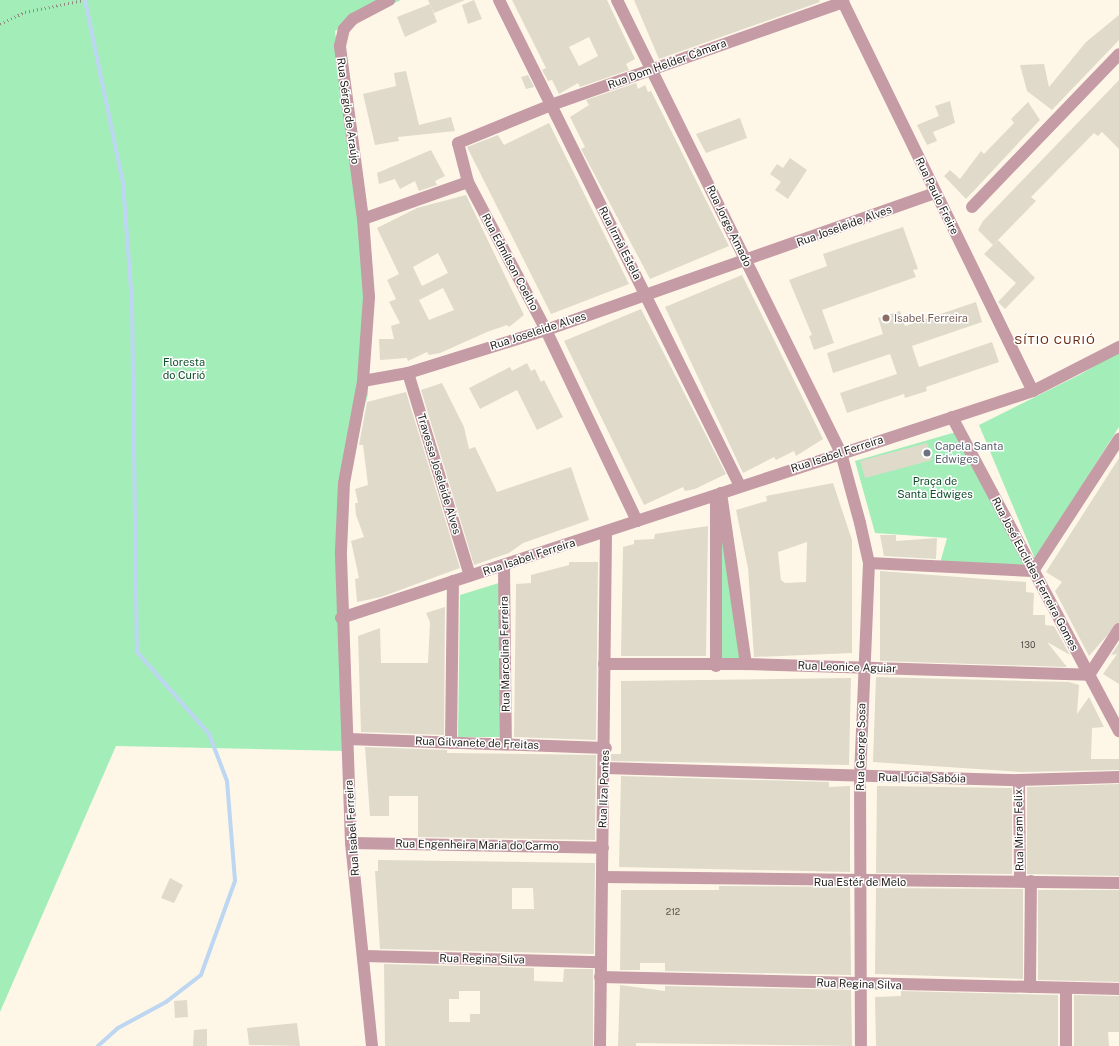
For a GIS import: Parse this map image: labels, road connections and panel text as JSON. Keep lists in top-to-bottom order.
{
  "streets": {
    "street": [
      "Rua Dom Helder Câmara",
      "Rua Sérgio de Araújo",
      "Rua Paulo Freire",
      "Rua Jorge Amado",
      "Rua Joseleide Alves",
      "Rua Irmã Estela",
      "Rua Edmílson Coelho",
      "Rua Isabel Ferreira",
      "Travessa Joseleide Alves",
      "Rua José Euclides Ferreira Gomes",
      "Rua Marcolina Ferreira",
      "Rua Leonice Aguiar",
      "Rua Gilvanete de Freitas",
      "Rua George Sosa",
      "Rua Lúcia Sabóia",
      "Rua Ilza Pontes",
      "Rua Miram Felix",
      "Rua Engenheira Maria do Carmo",
      "Rua Estér de Melo",
      "Rua Regina Silva"
    ]
  },
  "crossings": [
    ["Rua Dom Helder Câmara", "Rua Paulo Freire"],
    ["Rua Dom Helder Câmara", "Rua Jorge Amado"],
    ["Rua Dom Helder Câmara", "Rua Irmã Estela"],
    ["Rua Dom Helder Câmara", "Rua Edmílson Coelho"],
    ["Rua Sérgio de Araújo", "Rua Joseleide Alves"],
    ["Rua Paulo Freire", "Rua Joseleide Alves"],
    ["Rua Paulo Freire", "Rua Isabel Ferreira"],
    ["Rua Jorge Amado", "Rua Joseleide Alves"],
    ["Rua Jorge Amado", "Rua Isabel Ferreira"],
    ["Rua Jorge Amado", "Rua George Sosa"],
    ["Rua Joseleide Alves", "Rua Irmã Estela"],
    ["Rua Joseleide Alves", "Rua Edmílson Coelho"],
    ["Rua Joseleide Alves", "Travessa Joseleide Alves"],
    ["Rua Irmã Estela", "Rua Isabel Ferreira"],
    ["Rua Edmílson Coelho", "Rua Isabel Ferreira"],
    ["Rua Isabel Ferreira", "Travessa Joseleide Alves"],
    ["Rua Isabel Ferreira", "Rua José Euclides Ferreira Gomes"],
    ["Rua Isabel Ferreira", "Rua Marcolina Ferreira"],
    ["Rua Isabel Ferreira", "Rua Gilvanete de Freitas"],
    ["Rua Isabel Ferreira", "Rua George Sosa"],
    ["Rua Isabel Ferreira", "Rua Ilza Pontes"],
    ["Rua Isabel Ferreira", "Rua Engenheira Maria do Carmo"],
    ["Rua Isabel Ferreira", "Rua Regina Silva"],
    ["Rua José Euclides Ferreira Gomes", "Rua Leonice Aguiar"],
    ["Rua Marcolina Ferreira", "Rua Gilvanete de Freitas"],
    ["Rua Leonice Aguiar", "Rua George Sosa"],
    ["Rua Leonice Aguiar", "Rua Ilza Pontes"],
    ["Rua Gilvanete de Freitas", "Rua Ilza Pontes"],
    ["Rua George Sosa", "Rua Lúcia Sabóia"],
    ["Rua George Sosa", "Rua Estér de Melo"],
    ["Rua George Sosa", "Rua Regina Silva"],
    ["Rua Lúcia Sabóia", "Rua Ilza Pontes"],
    ["Rua Lúcia Sabóia", "Rua Miram Felix"],
    ["Rua Ilza Pontes", "Rua Engenheira Maria do Carmo"],
    ["Rua Ilza Pontes", "Rua Estér de Melo"],
    ["Rua Ilza Pontes", "Rua Regina Silva"],
    ["Rua Miram Felix", "Rua Estér de Melo"],
    ["Rua Miram Felix", "Rua Regina Silva"]
  ],
  "districts": ["SÍTIO CURIÓ"],
  "parks": ["Floresta do Curió", "Praça de Santa Edwiges"],
  "places": ["Isabel Ferreira", "Capela Santa Edwiges"],
  "house_numbers": ["130", "212"]
}
